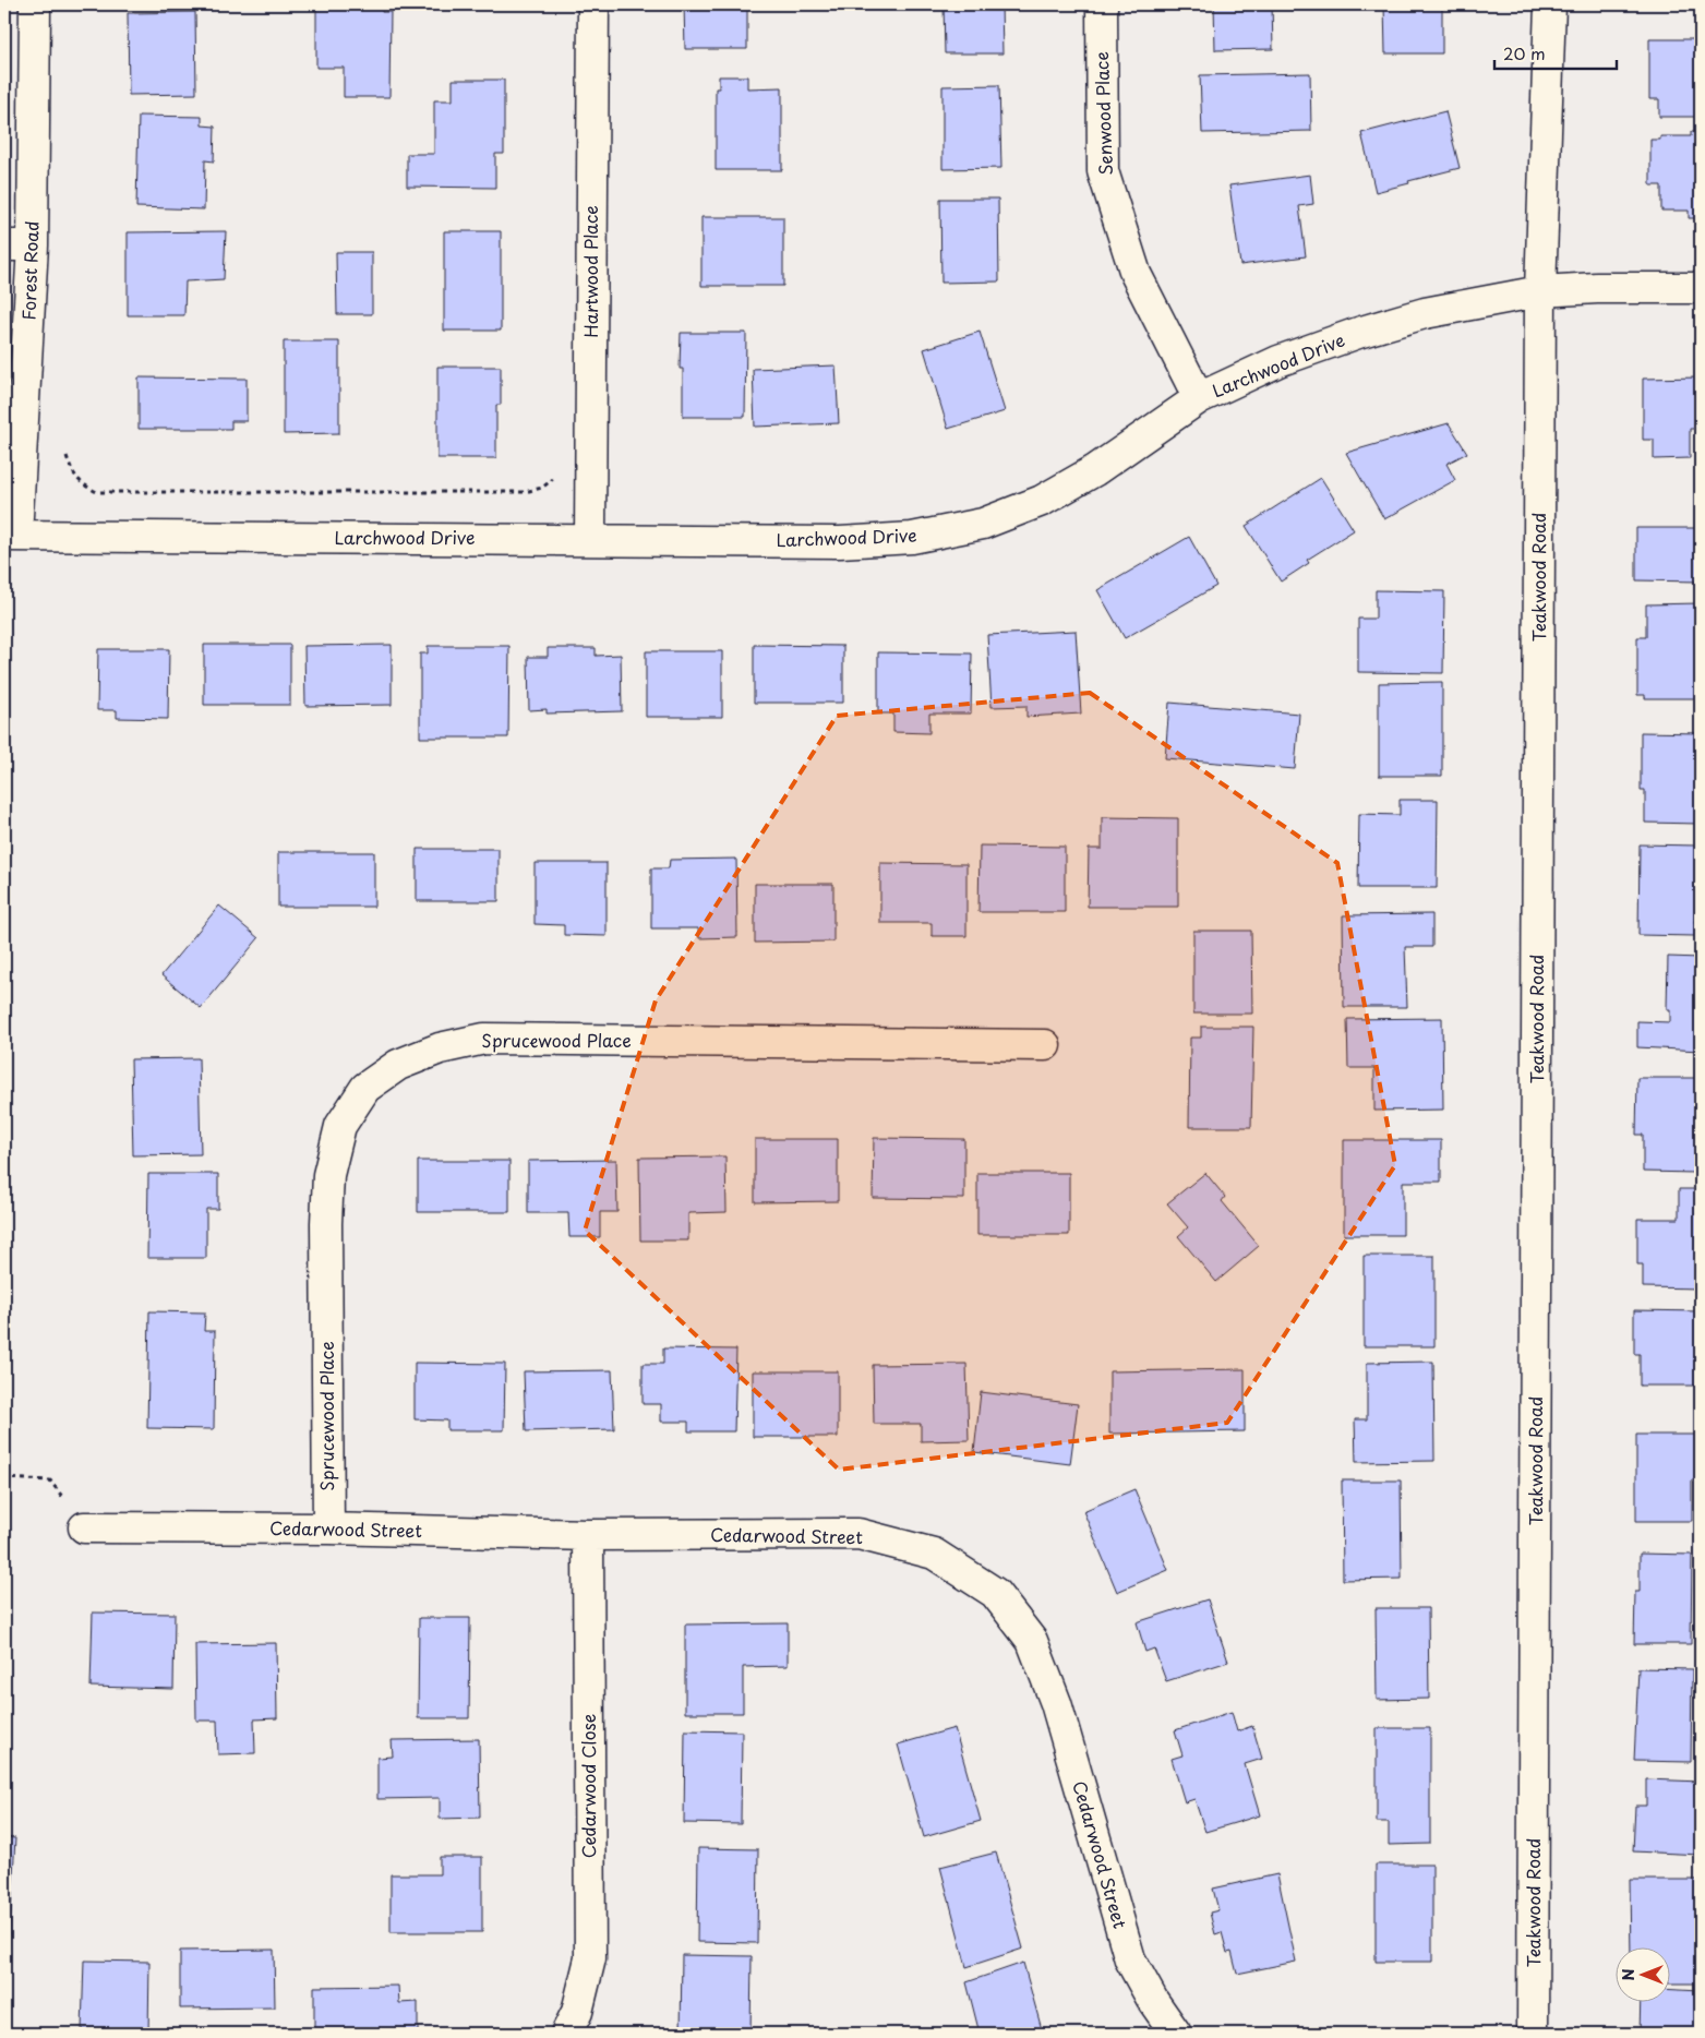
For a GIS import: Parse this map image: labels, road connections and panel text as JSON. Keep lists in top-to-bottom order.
{
  "streets": {
    "street": [
      "Senwood Place",
      "Forest Road",
      "Hartwood Place",
      "Larchwood Drive",
      "Teakwood Road",
      "Sprucewood Place",
      "Cedarwood Street",
      "Cedarwood Close"
    ]
  },
  "crossings": [
    ["Senwood Place", "Larchwood Drive"],
    ["Forest Road", "Larchwood Drive"],
    ["Hartwood Place", "Larchwood Drive"],
    ["Larchwood Drive", "Teakwood Road"],
    ["Sprucewood Place", "Cedarwood Street"],
    ["Cedarwood Street", "Cedarwood Close"]
  ],
  "scale_bar": "20 m",
  "north": "left"
}
